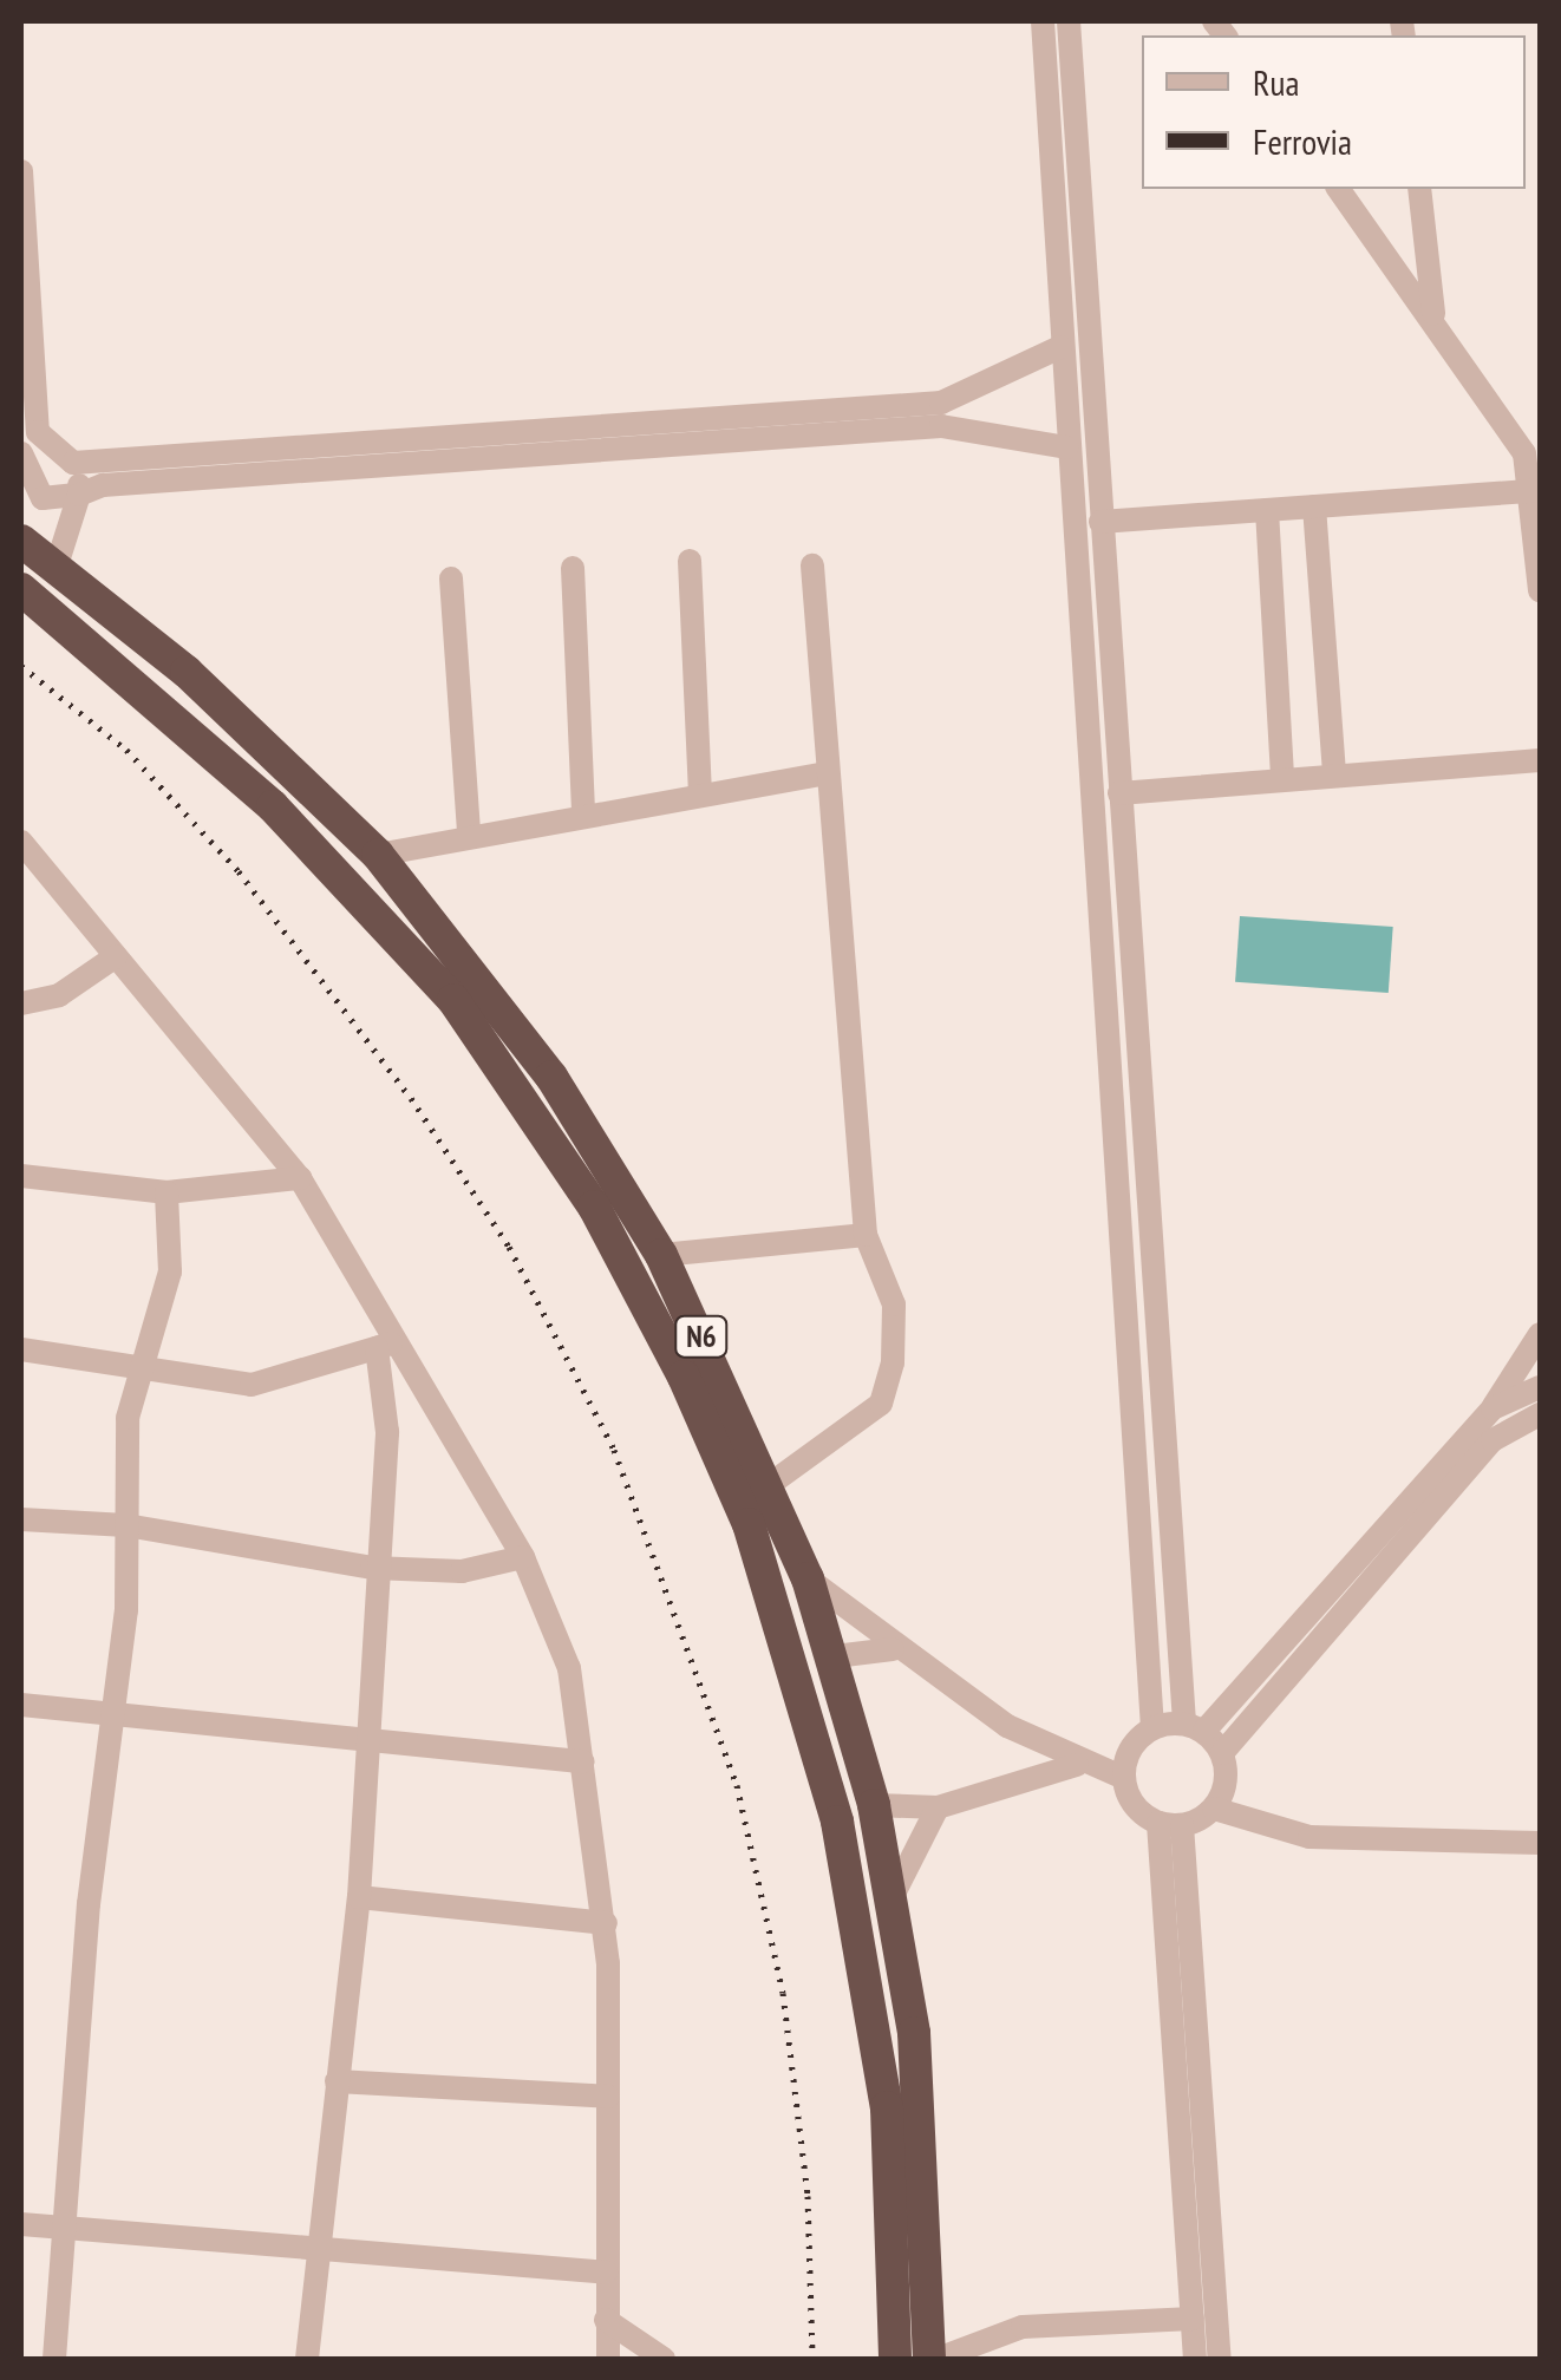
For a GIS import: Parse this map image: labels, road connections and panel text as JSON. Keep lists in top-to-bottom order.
{
  "streets": {
    "highway": ["N6"]
  },
  "legend": ["Rua", "Ferrovia"]
}
